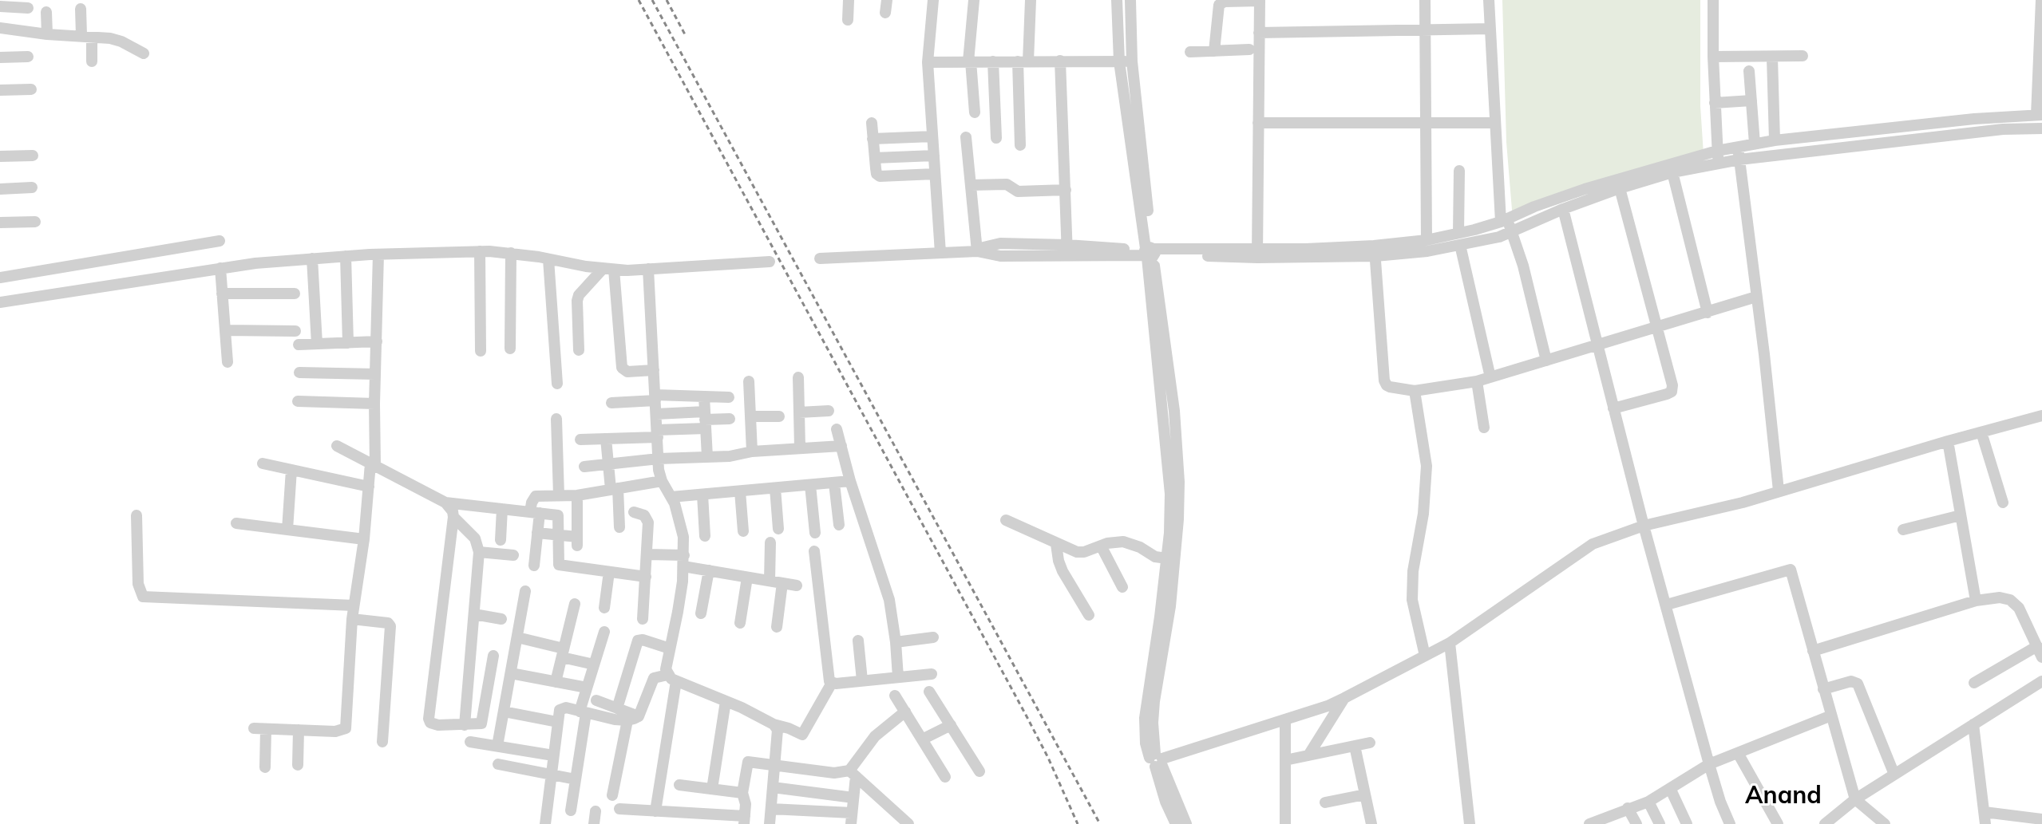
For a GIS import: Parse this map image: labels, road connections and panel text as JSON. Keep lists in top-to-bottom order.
{
  "districts": ["Anand"]
}
